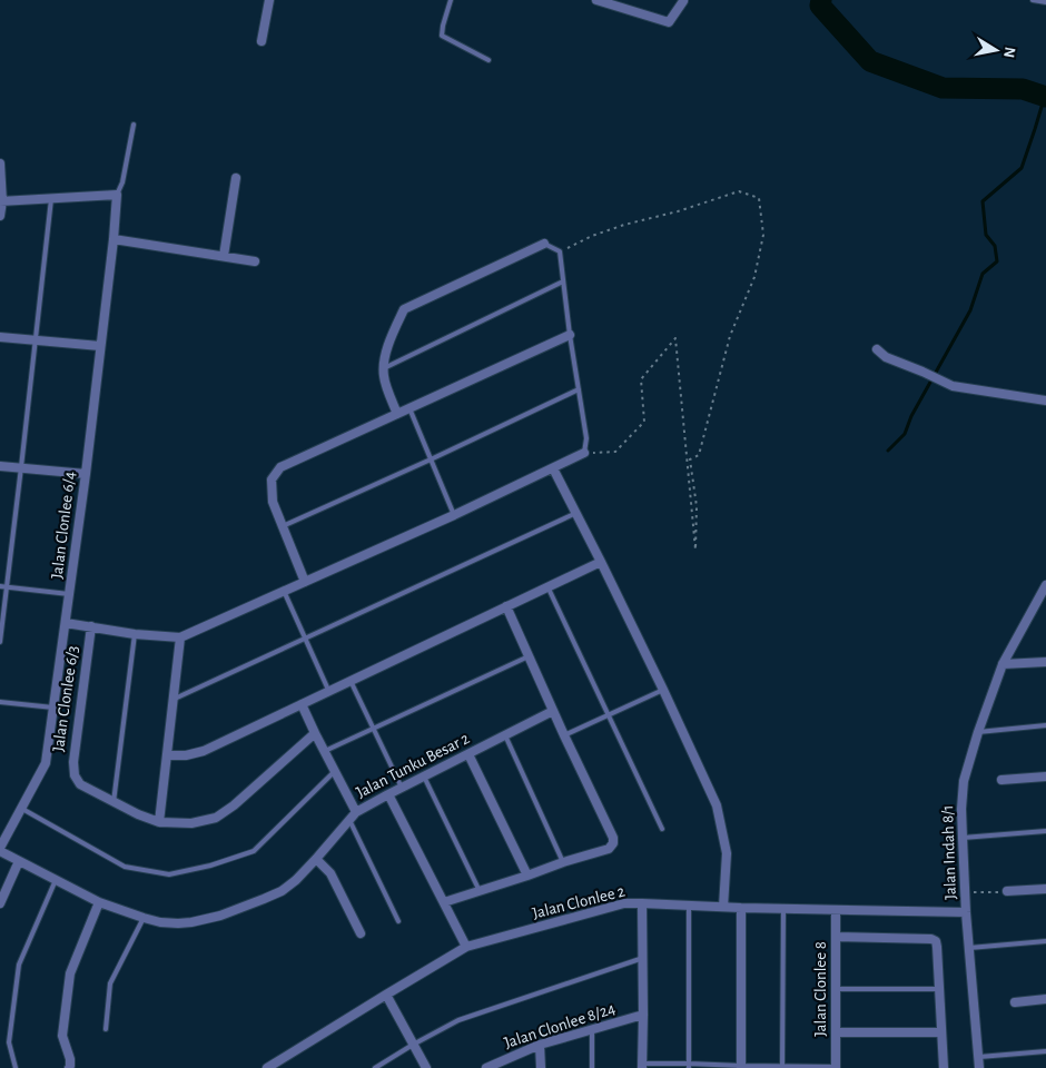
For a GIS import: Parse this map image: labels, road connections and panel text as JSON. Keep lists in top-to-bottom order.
{
  "streets": {
    "street": [
      "Jalan Clonlee 6/4",
      "Jalan Clonlee 6/3",
      "Jalan Tunku Besar 2",
      "Jalan Indah 8/1",
      "Jalan Clonlee 2",
      "Jalan Clonlee 8",
      "Jalan Clonlee 8/24"
    ]
  },
  "crossings": [
    ["Jalan Clonlee 6/4", "Jalan Tunku Besar 2"],
    ["Jalan Indah 8/1", "Jalan Clonlee 2"],
    ["Jalan Clonlee 2", "Jalan Clonlee 8"]
  ],
  "north": "right"
}
